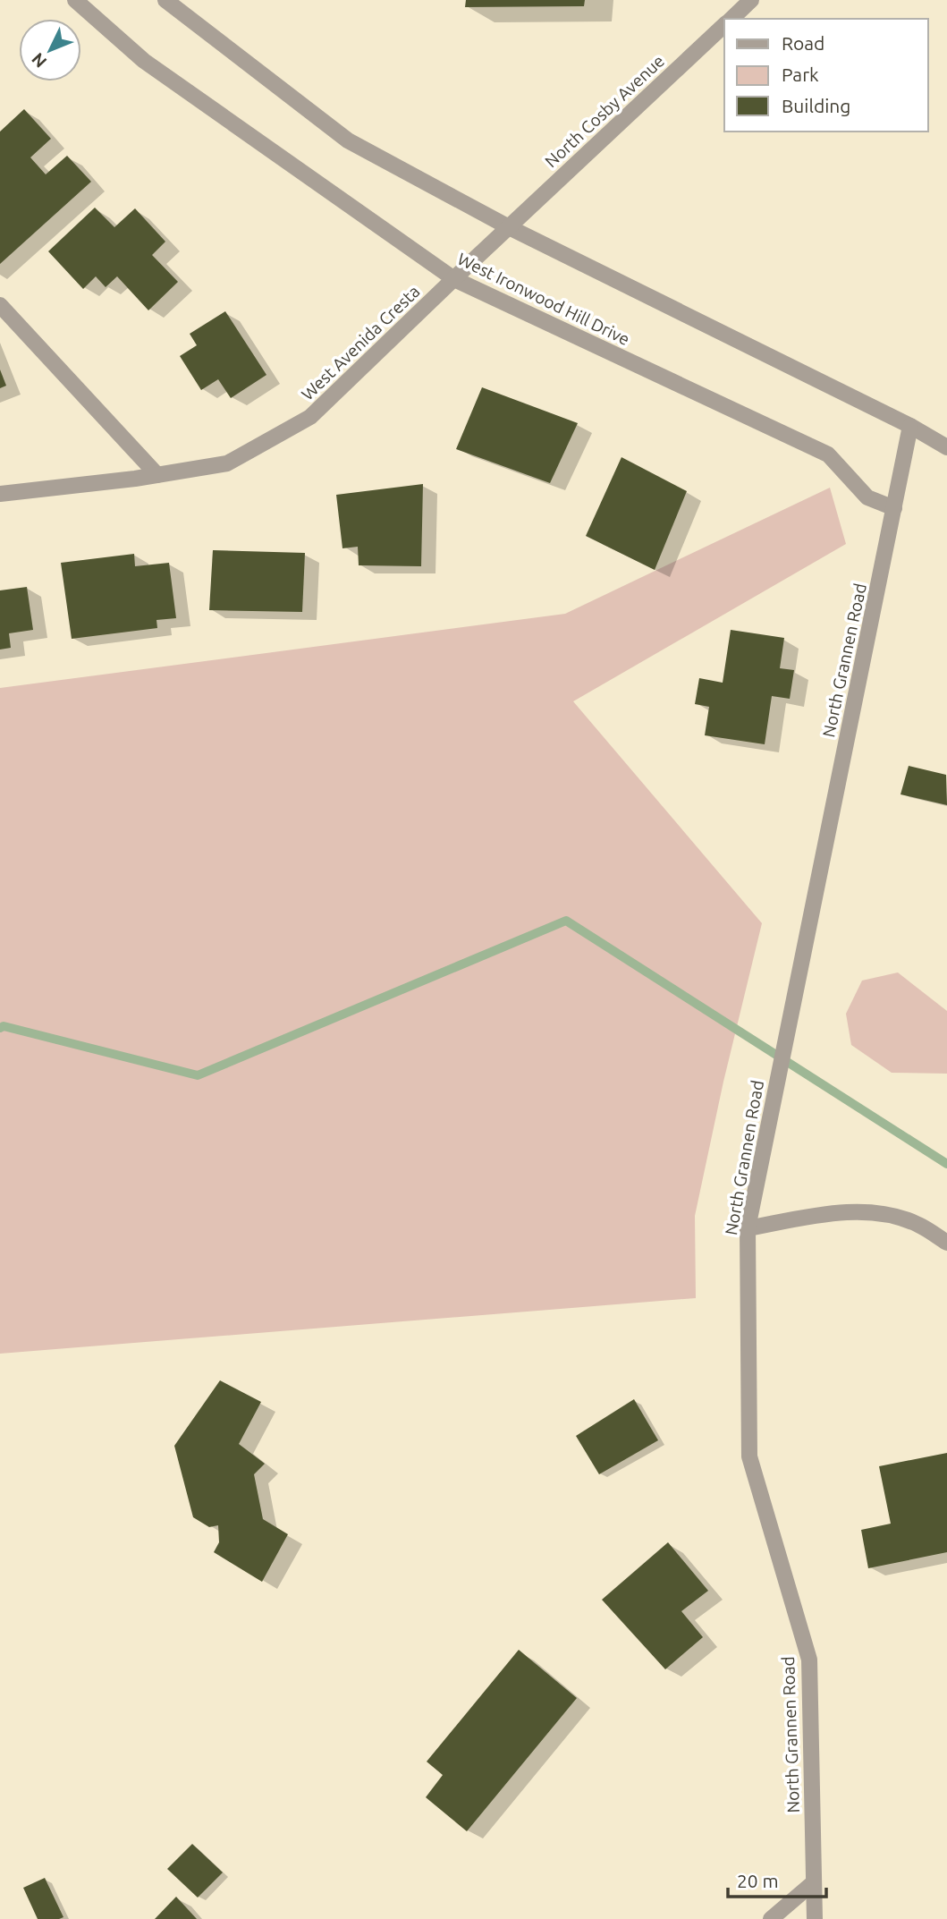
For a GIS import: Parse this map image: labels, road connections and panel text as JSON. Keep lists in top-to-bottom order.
{
  "streets": {
    "street": [
      "North Cosby Avenue",
      "West Ironwood Hill Drive",
      "West Avenida Cresta",
      "North Grannen Road"
    ]
  },
  "crossings": [
    ["North Cosby Avenue", "West Avenida Cresta"],
    ["West Ironwood Hill Drive", "West Avenida Cresta"],
    ["West Ironwood Hill Drive", "North Grannen Road"]
  ],
  "legend": ["Road", "Park", "Building"],
  "scale_bar": "20 m",
  "north": "bottom left"
}
